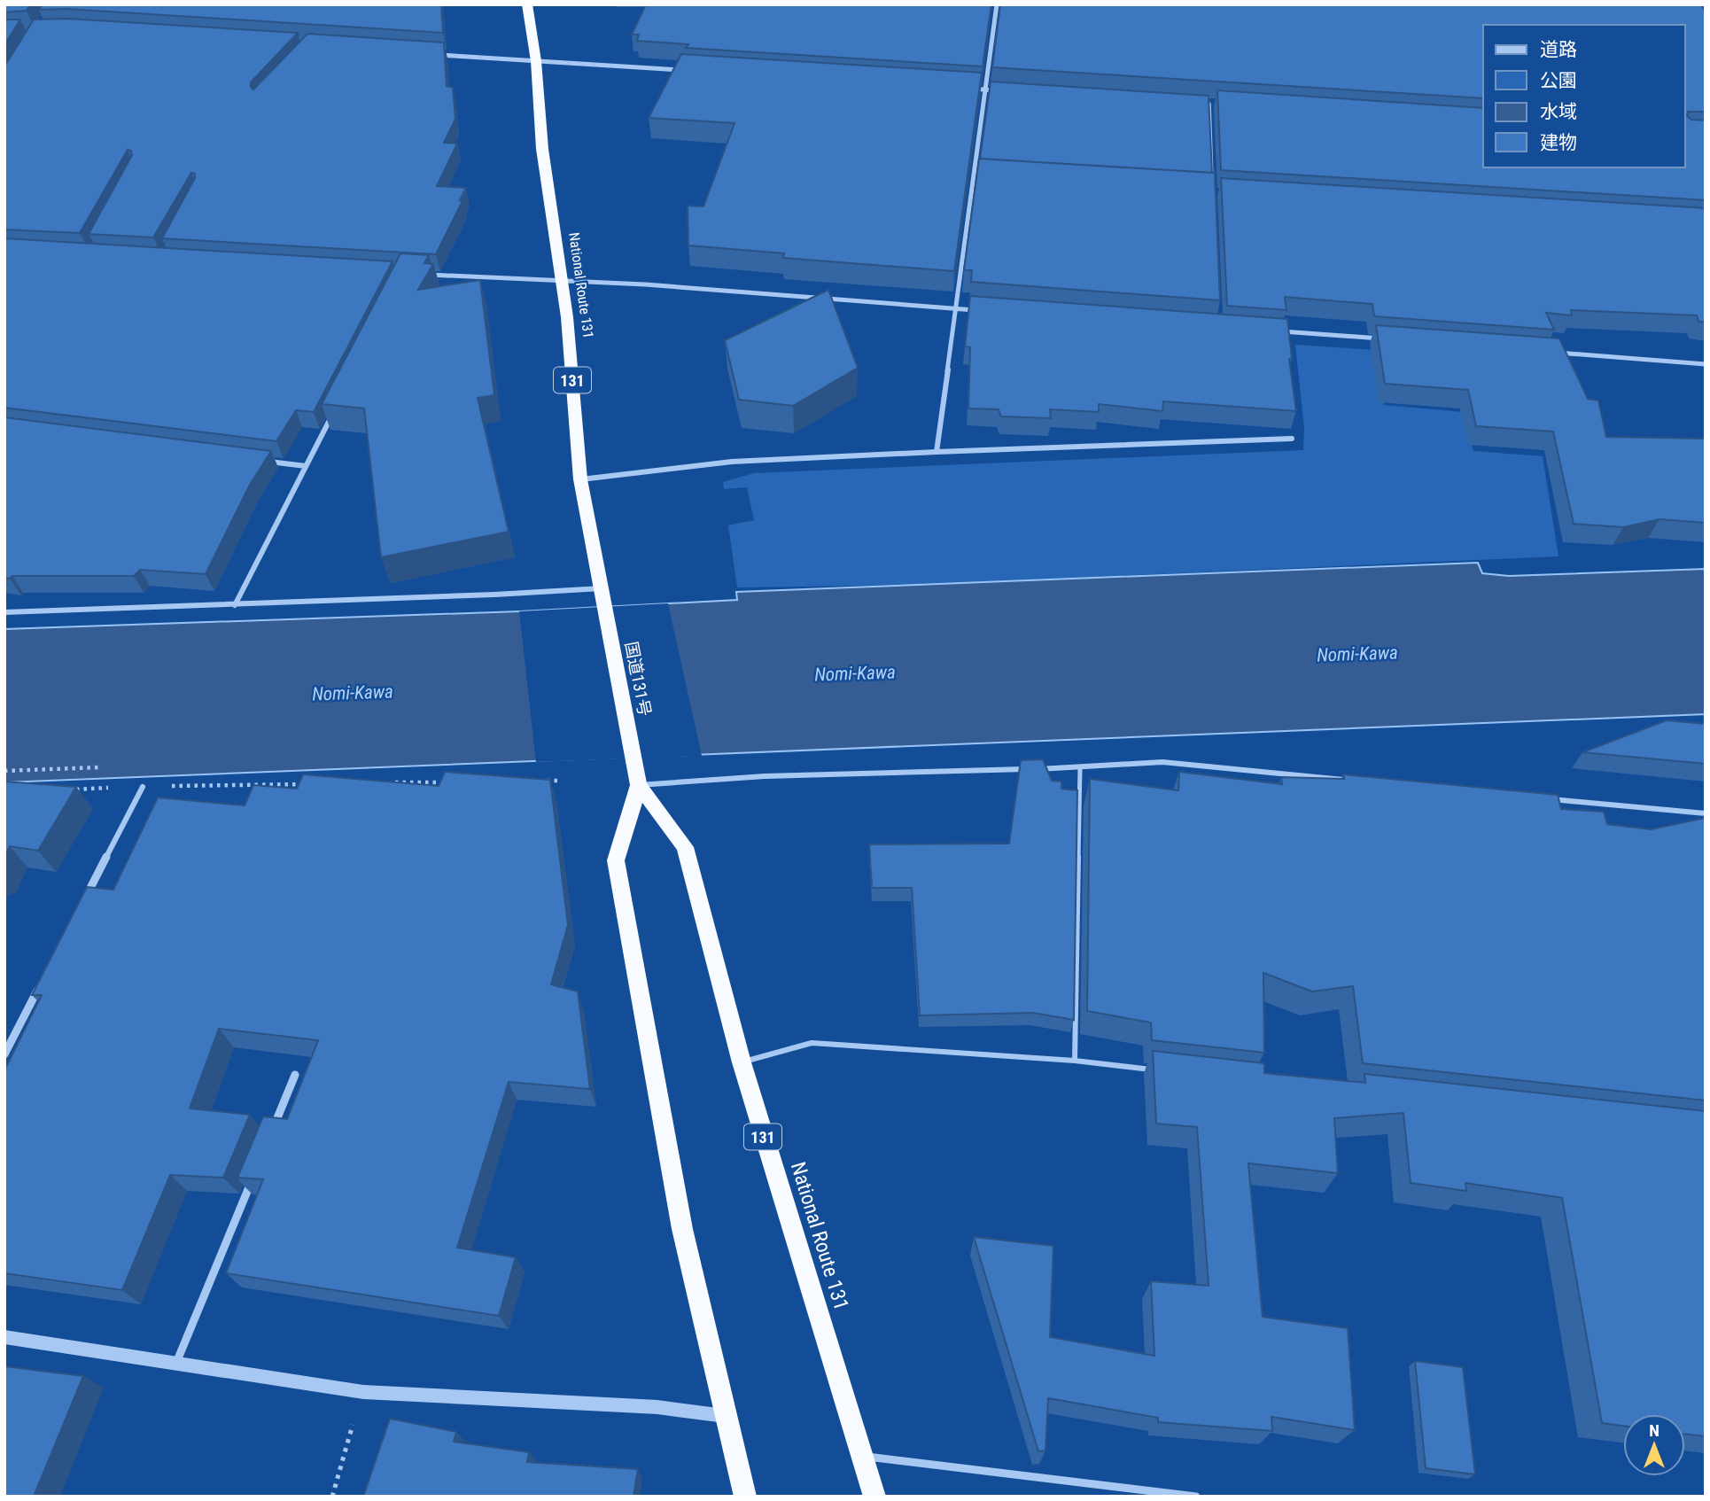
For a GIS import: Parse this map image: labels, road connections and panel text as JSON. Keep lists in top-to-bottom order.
{
  "streets": {
    "highway": ["National Route 131", "131", "国道131号"]
  },
  "crossings": [
    ["National Route 131", "国道131号"]
  ],
  "water": ["Nomi-Kawa"],
  "legend": [
    "道路",
    "公園",
    "水域",
    "建物"
  ],
  "north": "top"
}
